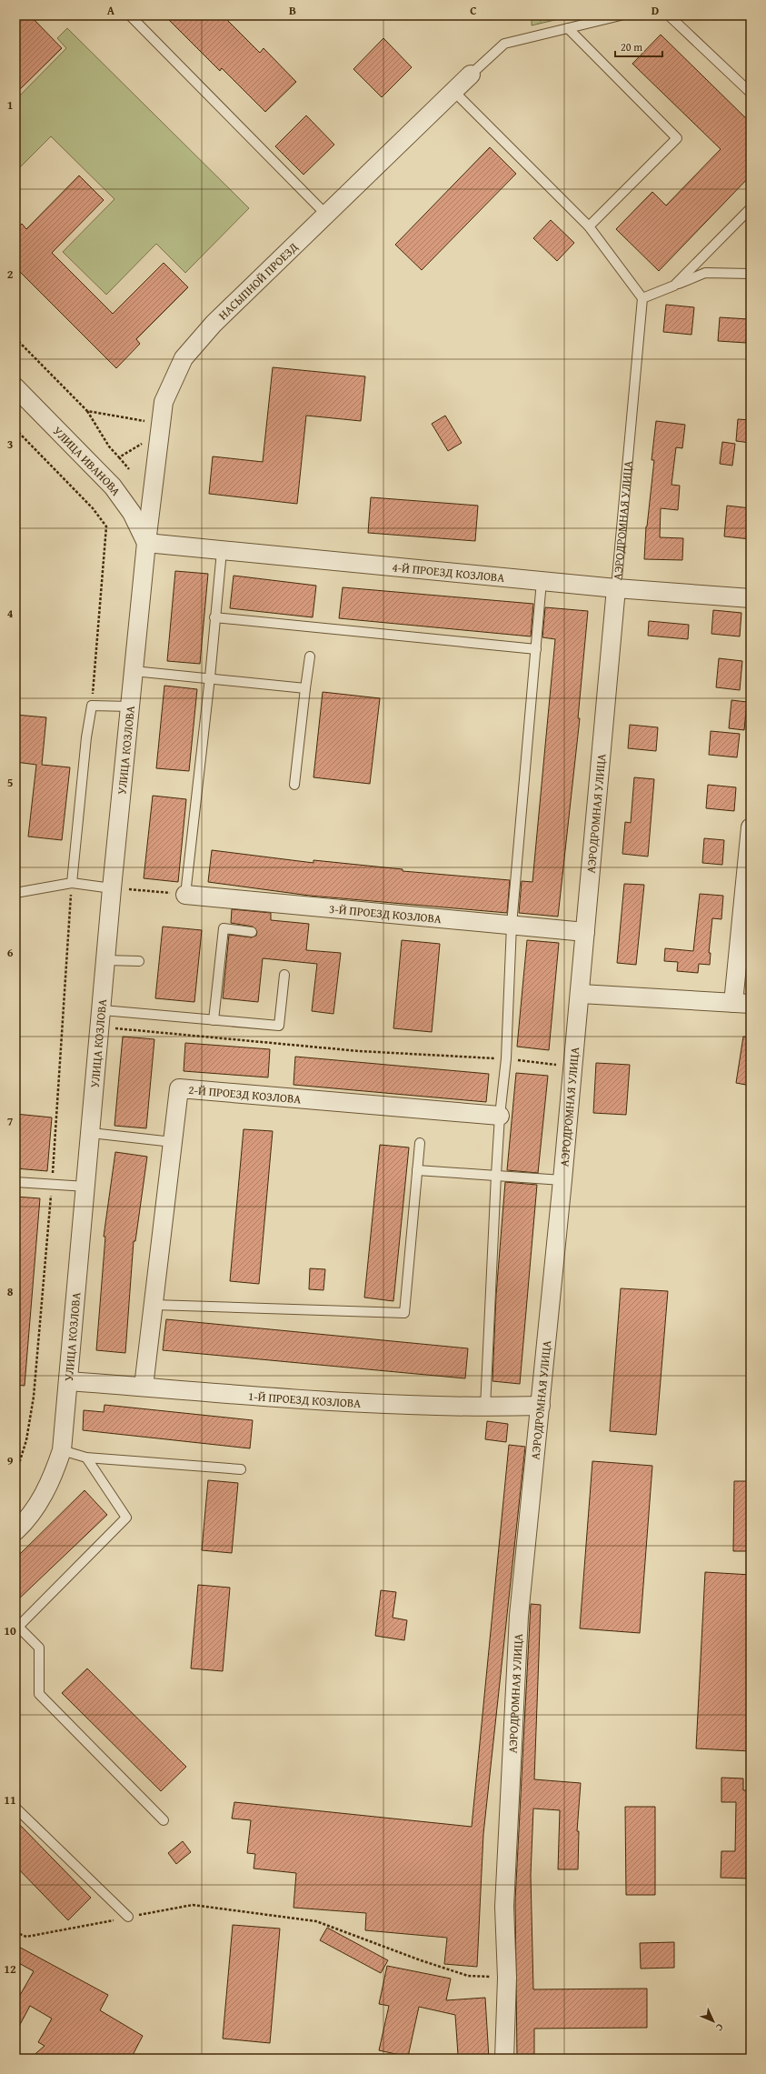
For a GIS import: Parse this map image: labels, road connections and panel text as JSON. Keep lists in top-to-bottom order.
{
  "streets": {
    "street": [
      "НАСЫПНОЙ ПРОЕЗД",
      "УЛИЦА ИВАНОВА",
      "АЭРОДРОМНАЯ УЛИЦА",
      "4-Й ПРОЕЗД КОЗЛОВА",
      "УЛИЦА КОЗЛОВА",
      "3-Й ПРОЕЗД КОЗЛОВА",
      "2-Й ПРОЕЗД КОЗЛОВА",
      "1-Й ПРОЕЗД КОЗЛОВА"
    ]
  },
  "crossings": [
    ["НАСЫПНОЙ ПРОЕЗД", "УЛИЦА ИВАНОВА"],
    ["НАСЫПНОЙ ПРОЕЗД", "4-Й ПРОЕЗД КОЗЛОВА"],
    ["НАСЫПНОЙ ПРОЕЗД", "УЛИЦА КОЗЛОВА"],
    ["УЛИЦА ИВАНОВА", "4-Й ПРОЕЗД КОЗЛОВА"],
    ["УЛИЦА ИВАНОВА", "УЛИЦА КОЗЛОВА"],
    ["АЭРОДРОМНАЯ УЛИЦА", "4-Й ПРОЕЗД КОЗЛОВА"],
    ["АЭРОДРОМНАЯ УЛИЦА", "3-Й ПРОЕЗД КОЗЛОВА"],
    ["АЭРОДРОМНАЯ УЛИЦА", "1-Й ПРОЕЗД КОЗЛОВА"],
    ["4-Й ПРОЕЗД КОЗЛОВА", "УЛИЦА КОЗЛОВА"],
    ["УЛИЦА КОЗЛОВА", "1-Й ПРОЕЗД КОЗЛОВА"],
    ["2-Й ПРОЕЗД КОЗЛОВА", "1-Й ПРОЕЗД КОЗЛОВА"]
  ],
  "scale_bar": "20 m",
  "north": "bottom right",
  "grid": {
    "columns": [
      "A",
      "B",
      "C",
      "D"
    ],
    "rows": [
      "1",
      "2",
      "3",
      "4",
      "5",
      "6",
      "7",
      "8",
      "9",
      "10",
      "11",
      "12"
    ]
  }
}
